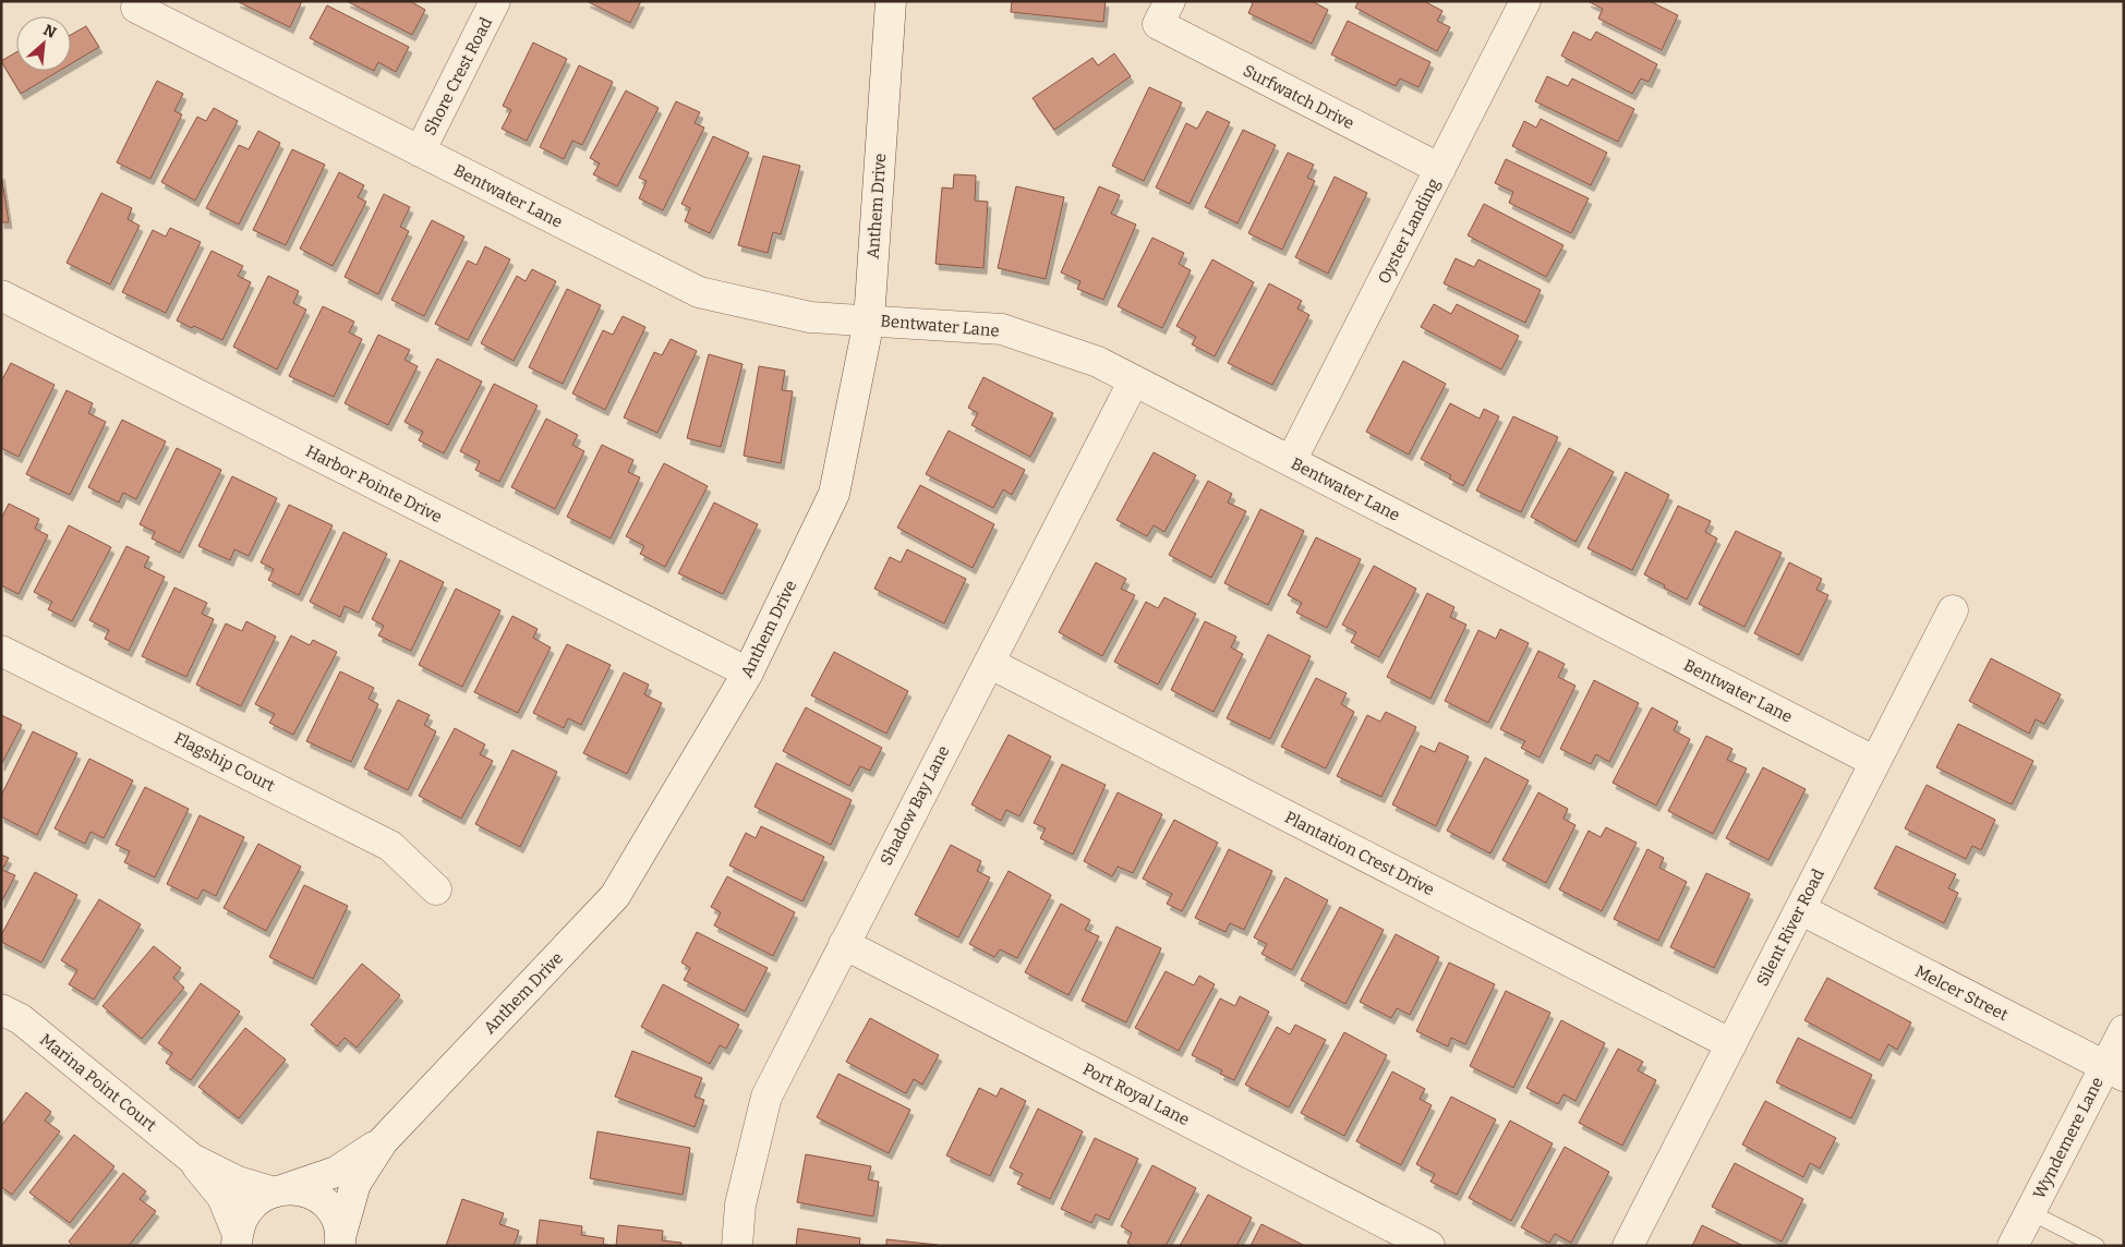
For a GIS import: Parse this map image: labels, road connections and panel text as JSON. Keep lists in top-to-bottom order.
{
  "streets": {
    "street": [
      "Shore Crest Road",
      "Surfwatch Drive",
      "Bentwater Lane",
      "Anthem Drive",
      "Oyster Landing",
      "Harbor Pointe Drive",
      "Flagship Court",
      "Shadow Bay Lane",
      "Plantation Crest Drive",
      "Silent River Road",
      "Melcer Street",
      "Marina Point Court",
      "Port Royal Lane",
      "Wyndemere Lane"
    ]
  },
  "crossings": [
    ["Shore Crest Road", "Bentwater Lane"],
    ["Surfwatch Drive", "Oyster Landing"],
    ["Bentwater Lane", "Anthem Drive"],
    ["Bentwater Lane", "Oyster Landing"],
    ["Bentwater Lane", "Shadow Bay Lane"],
    ["Bentwater Lane", "Silent River Road"],
    ["Anthem Drive", "Harbor Pointe Drive"],
    ["Anthem Drive", "Marina Point Court"],
    ["Shadow Bay Lane", "Plantation Crest Drive"],
    ["Shadow Bay Lane", "Port Royal Lane"],
    ["Plantation Crest Drive", "Silent River Road"],
    ["Silent River Road", "Melcer Street"],
    ["Melcer Street", "Wyndemere Lane"]
  ],
  "north": "top right"
}
